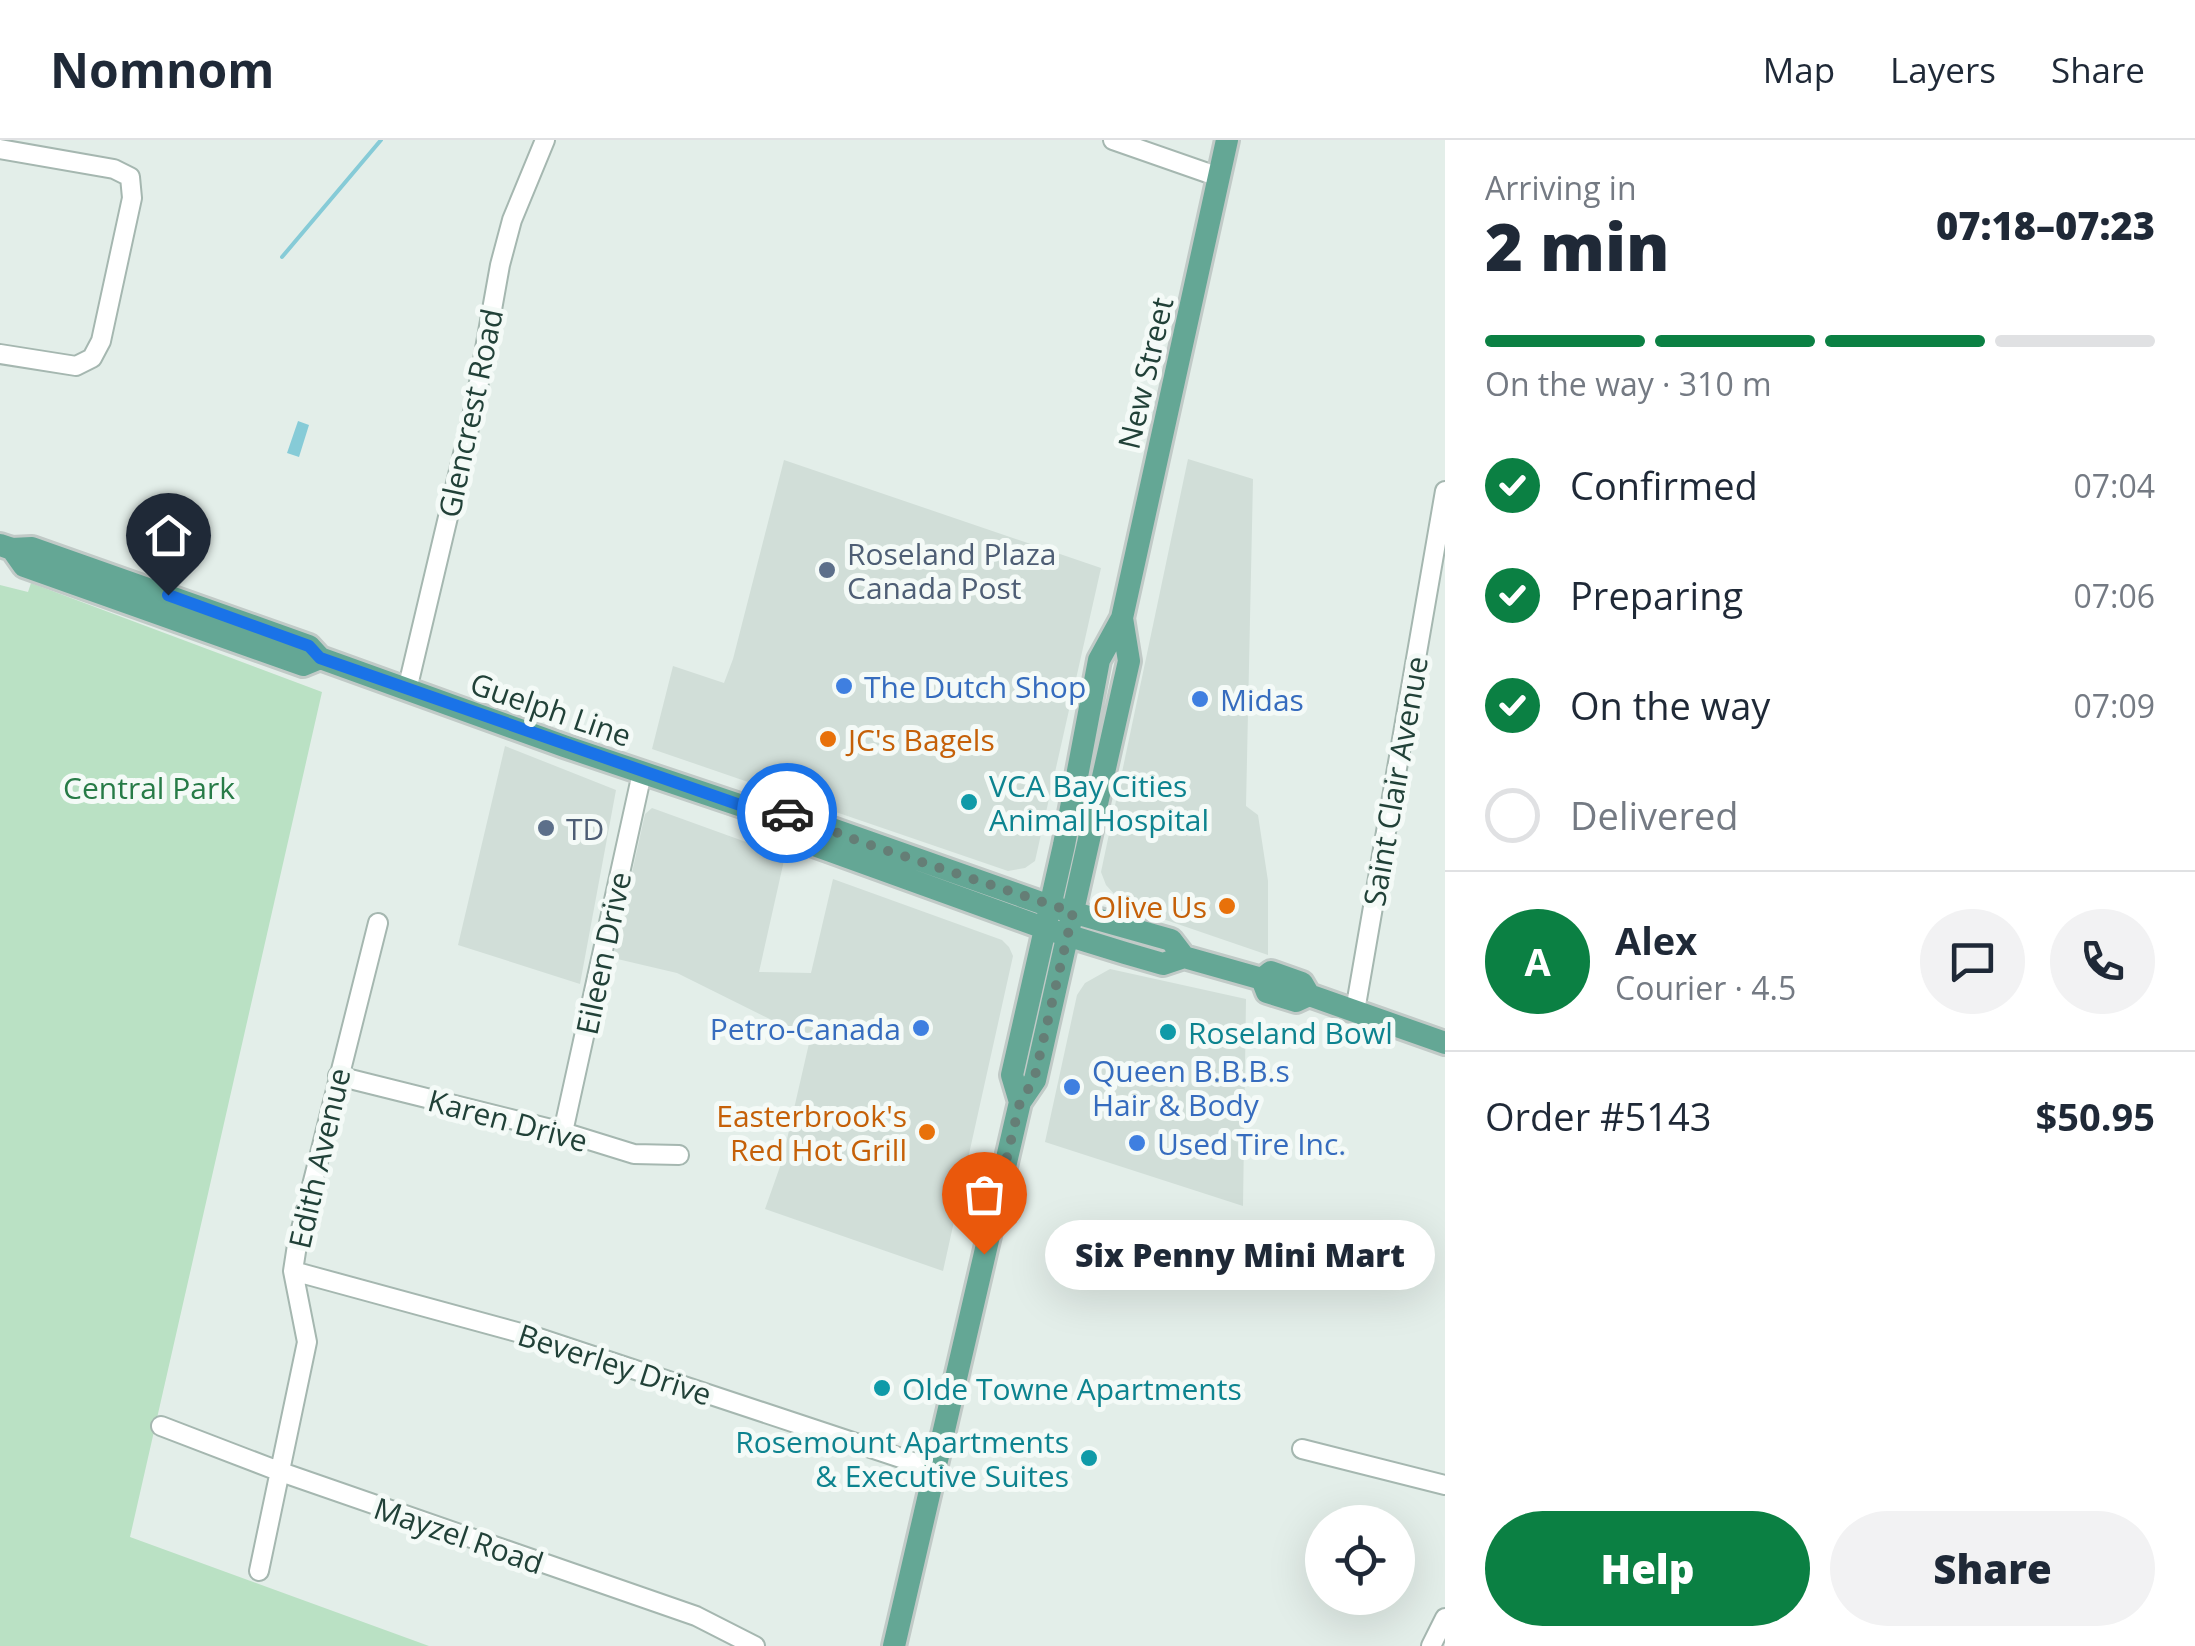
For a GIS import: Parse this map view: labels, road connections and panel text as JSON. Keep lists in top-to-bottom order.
{
  "streets": {
    "main road": ["New Street", "Guelph Line"],
    "street": [
      "Glencrest Road",
      "Saint Clair Avenue",
      "Eileen Drive",
      "Karen Drive",
      "Edith Avenue",
      "Beverley Drive",
      "Mayzel Road"
    ]
  },
  "crossings": [
    ["New Street", "Guelph Line"],
    ["New Street", "Beverley Drive"],
    ["Glencrest Road", "Guelph Line"],
    ["Guelph Line", "Saint Clair Avenue"],
    ["Guelph Line", "Eileen Drive"],
    ["Eileen Drive", "Karen Drive"],
    ["Karen Drive", "Edith Avenue"],
    ["Edith Avenue", "Beverley Drive"],
    ["Edith Avenue", "Mayzel Road"]
  ],
  "parks": ["Central Park"],
  "places": [
    "Roseland Plaza Canada Post",
    "The Dutch Shop",
    "Midas",
    "JC's Bagels",
    "VCA Bay Cities Animal Hospital",
    "TD",
    "Olive Us",
    "Petro-Canada",
    "Roseland Bowl",
    "Queen B.B.B.s Hair & Body",
    "Easterbrook's Red Hot Grill",
    "Used Tire Inc.",
    "Six Penny Mini Mart",
    "Olde Towne Apartments",
    "Rosemount Apartments & Executive Suites"
  ],
  "page": {
    "header": "Nomnom",
    "nav": ["Map", "Layers", "Share"],
    "heading": ["2 min", "Arriving in", "07:18–07:23"],
    "panel": [
      "Alex",
      "Courier · 4.5",
      "Order #5143",
      "$50.95"
    ],
    "bar": "On the way · 310 m",
    "list": [
      ["Confirmed", "07:04"],
      ["Preparing", "07:06"],
      ["On the way", "07:09"],
      "Delivered"
    ],
    "round": "A",
    "bubble": "Six Penny Mini Mart",
    "buttons": ["Help", "Share"]
  }
}
